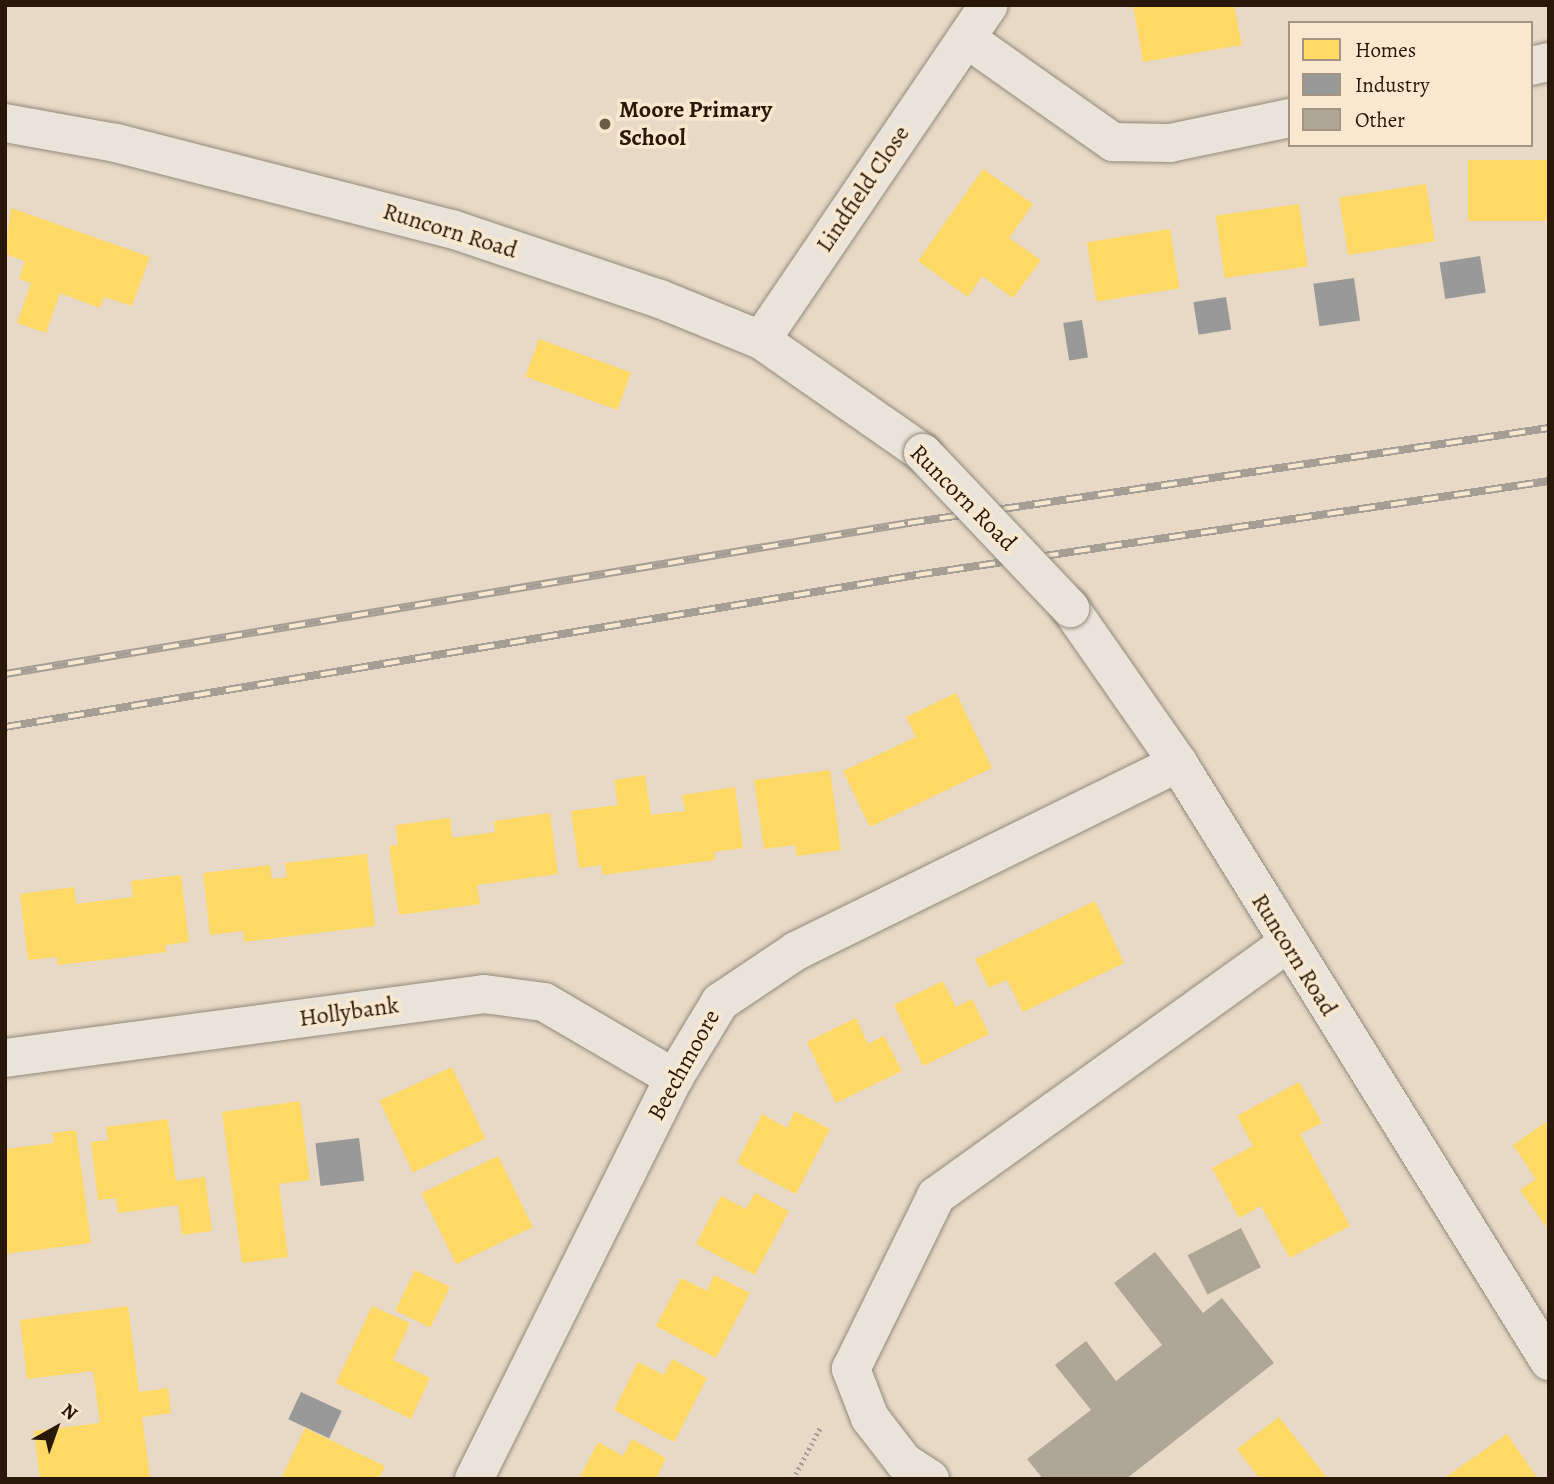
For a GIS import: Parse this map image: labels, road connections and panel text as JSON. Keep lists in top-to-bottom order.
{
  "streets": {
    "street": [
      "Lindfield Close",
      "Runcorn Road",
      "Hollybank",
      "Beechmoore"
    ]
  },
  "crossings": [
    ["Lindfield Close", "Runcorn Road"],
    ["Runcorn Road", "Beechmoore"],
    ["Hollybank", "Beechmoore"]
  ],
  "places": ["Moore Primary School"],
  "legend": ["Homes", "Industry", "Other"],
  "north": "top right"
}
